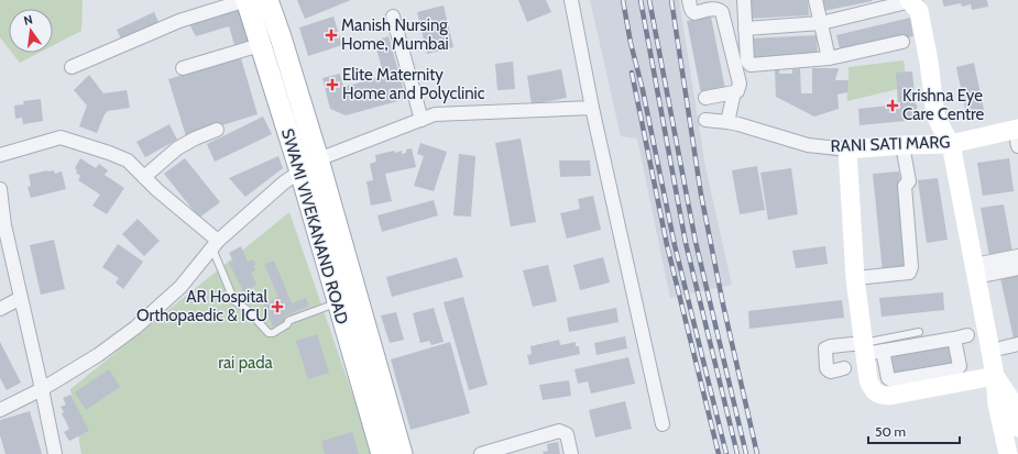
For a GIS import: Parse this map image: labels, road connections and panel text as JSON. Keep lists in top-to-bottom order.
{
  "streets": {
    "main road": ["SWAMI VIVEKANAND ROAD"],
    "street": ["RANI SATI MARG"]
  },
  "parks": ["rai pada"],
  "places": {
    "health": [
      "Manish Nursing Home, Mumbai",
      "Elite Maternity Home and Polyclinic",
      "Krishna Eye Care Centre",
      "AR Hospital Orthopaedic & ICU"
    ]
  },
  "scale_bar": "50 m",
  "north": "top"
}
